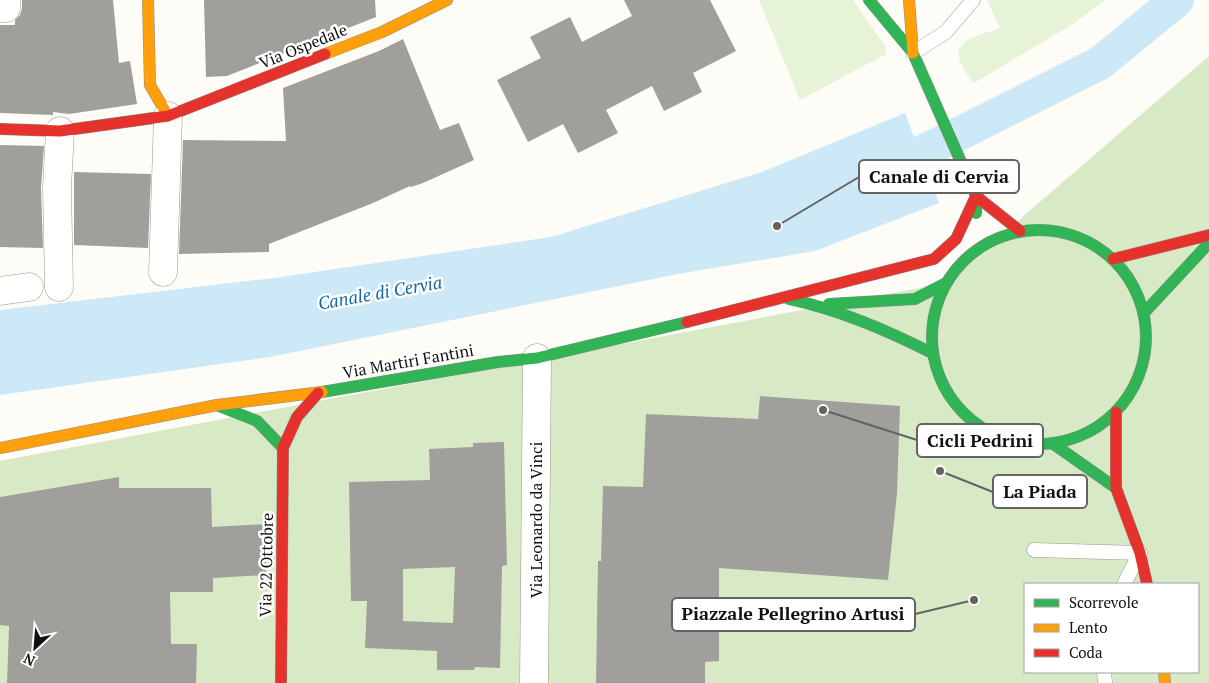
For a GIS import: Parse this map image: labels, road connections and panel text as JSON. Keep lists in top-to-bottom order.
{
  "streets": {
    "street": [
      "Via Ospedale",
      "Via Martiri Fantini",
      "Via Leonardo da Vinci",
      "Via 22 Ottobre"
    ]
  },
  "crossings": [
    ["Via Martiri Fantini", "Via Leonardo da Vinci"],
    ["Via Martiri Fantini", "Via 22 Ottobre"]
  ],
  "water": ["Canale di Cervia"],
  "places": [
    "Canale di Cervia",
    "Cicli Pedrini",
    "La Piada",
    "Piazzale Pellegrino Artusi"
  ],
  "legend": ["Scorrevole", "Lento", "Coda"],
  "north": "bottom left"
}
